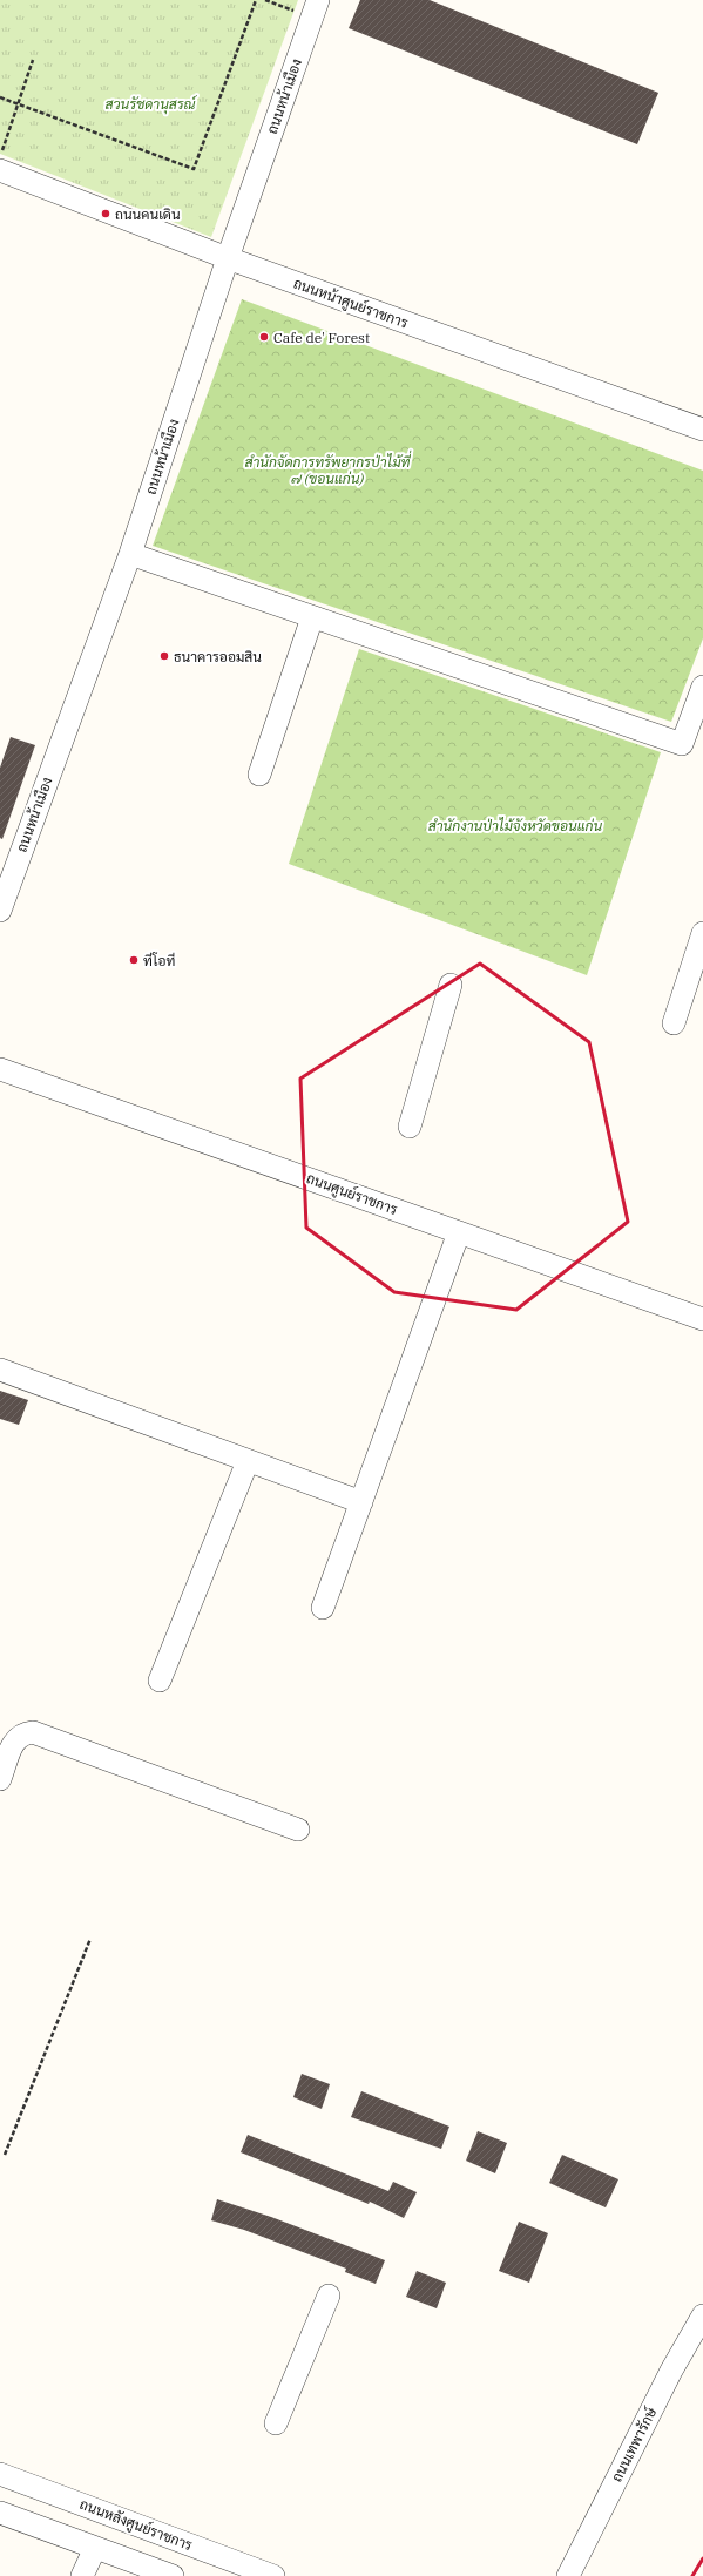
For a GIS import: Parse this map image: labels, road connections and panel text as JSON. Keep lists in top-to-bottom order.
{
  "streets": {
    "street": [
      "ถนนหน้าเมือง",
      "ถนนหน้าศูนย์ราชการ",
      "ถนนศูนย์ราชการ",
      "ถนนเทพารักษ์",
      "ถนนหลังศูนย์ราชการ"
    ]
  },
  "crossings": [
    ["ถนนหน้าเมือง", "ถนนหน้าศูนย์ราชการ"]
  ],
  "parks": ["สวนรัชดานุสรณ์", "สำนักจัดการทรัพยากรป่าไม้ที่ ๗ (ขอนแก่น)", "สำนักงานป่าไม้จังหวัดขอนแก่น"],
  "places": [
    "ถนนคนเดิน",
    "Cafe de' Forest",
    "ธนาคารออมสิน",
    "ทีโอที"
  ]
}
